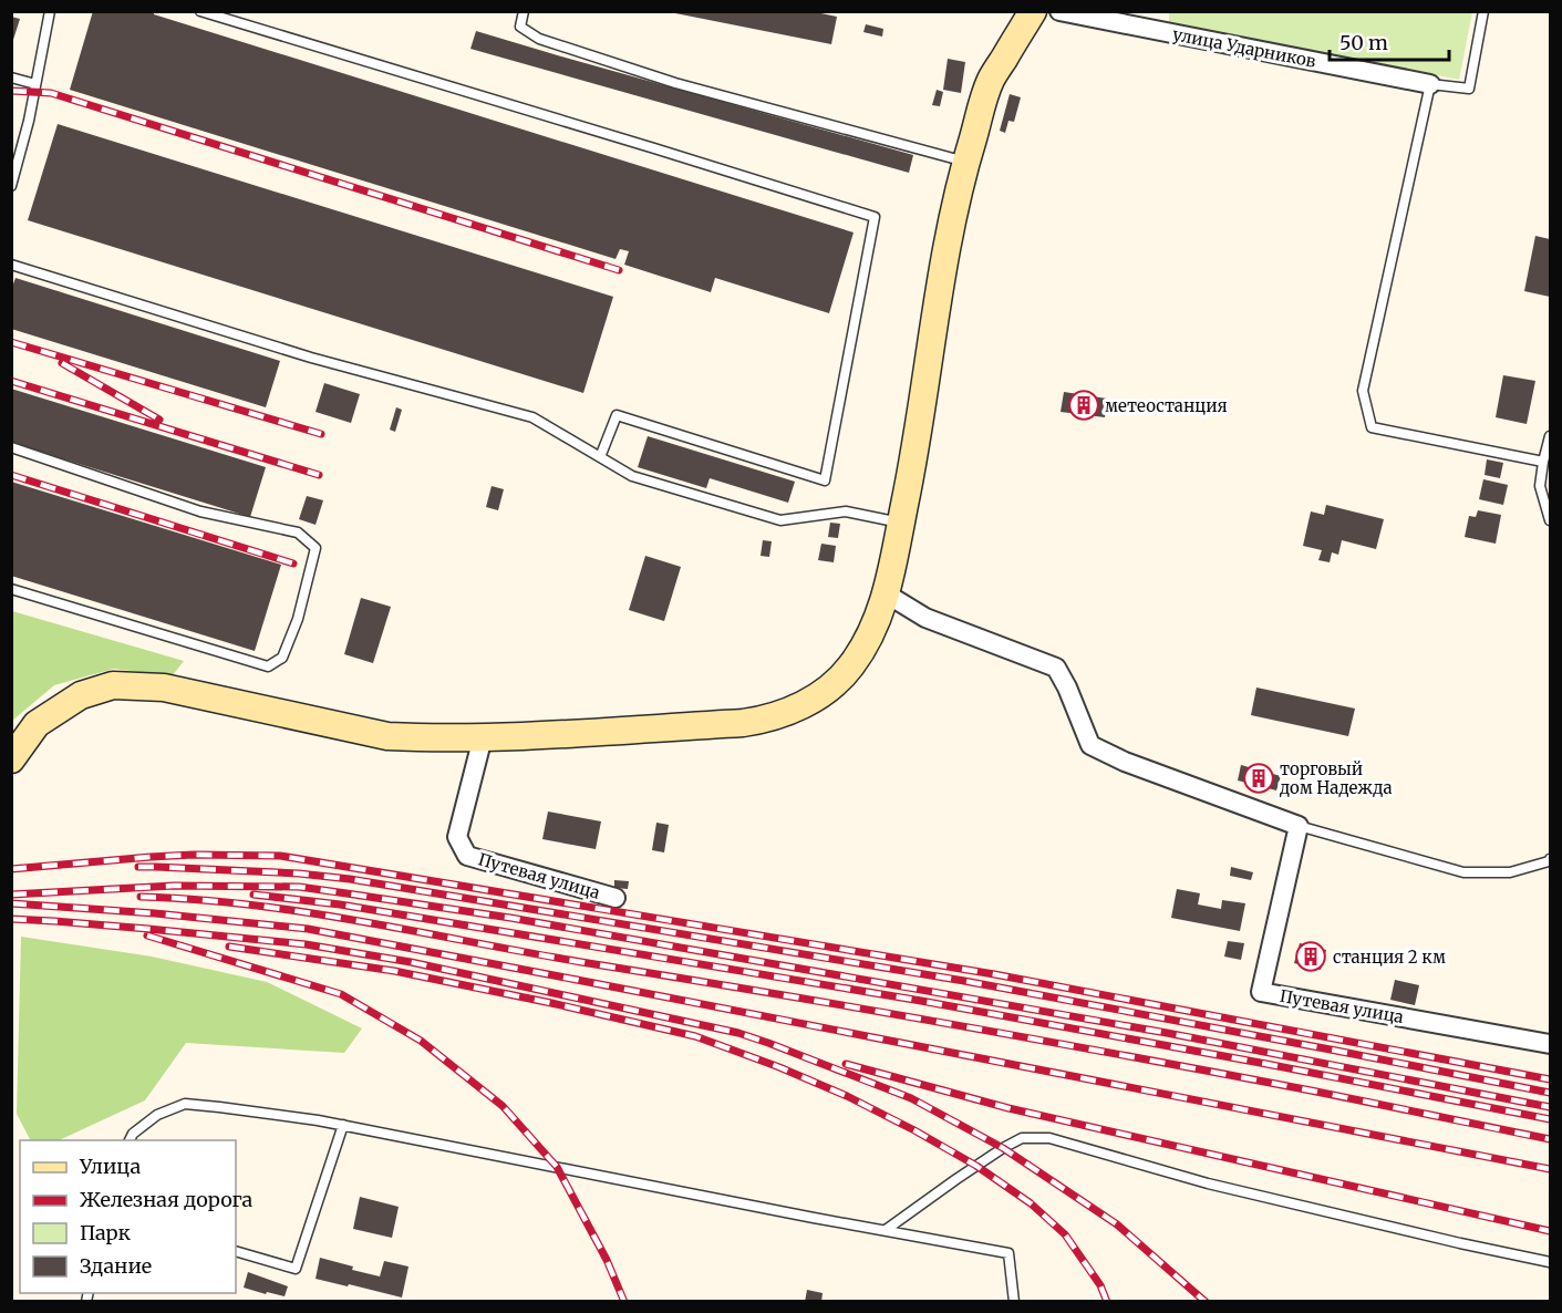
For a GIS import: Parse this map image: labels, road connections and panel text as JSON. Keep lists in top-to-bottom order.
{
  "streets": {
    "street": ["улица Ударников", "Путевая улица"]
  },
  "places": {
    "building": ["метеостанция", "торговый дом Надежда", "станция 2 км"]
  },
  "legend": [
    "Улица",
    "Железная дорога",
    "Парк",
    "Здание"
  ],
  "scale_bar": "50 m"
}
